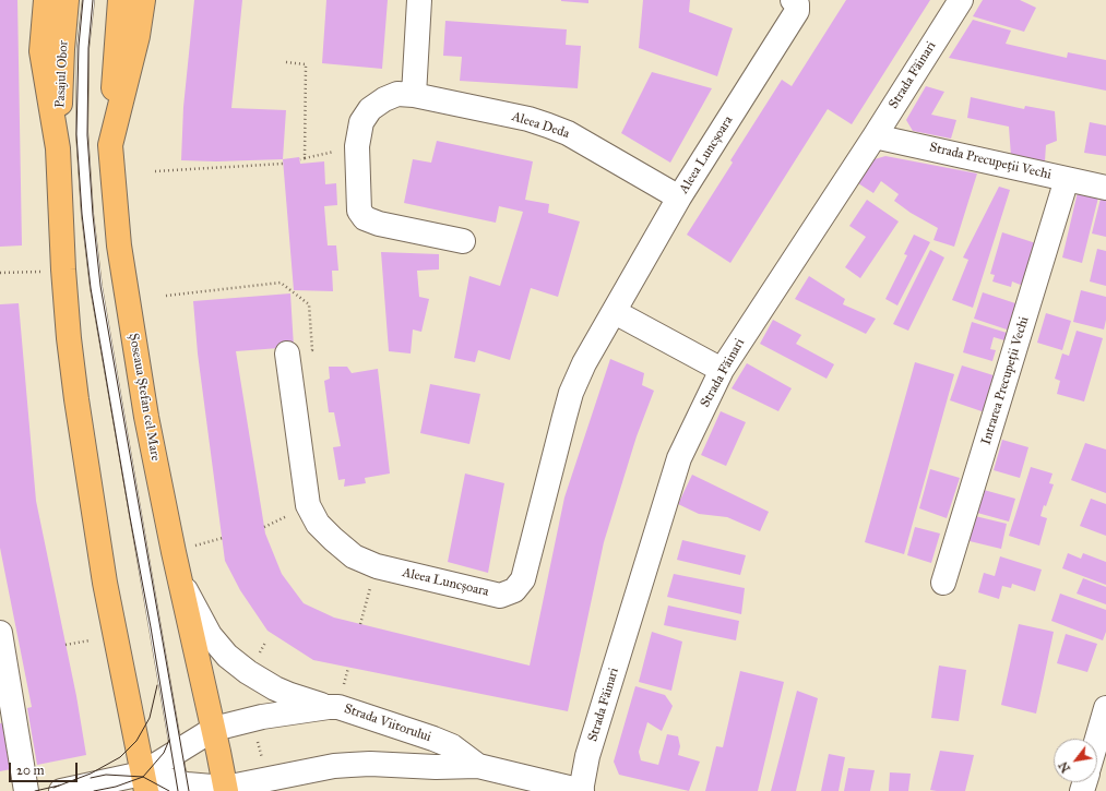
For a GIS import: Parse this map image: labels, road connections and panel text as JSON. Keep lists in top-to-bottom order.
{
  "streets": {
    "main road": ["Pasajul Obor", "Șoseaua Ștefan cel Mare"],
    "street": [
      "Strada Făinari",
      "Aleea Deda",
      "Aleea Luncșoara",
      "Strada Precupeții Vechi",
      "Intrarea Precupeții Vechi",
      "Strada Viitorului"
    ]
  },
  "crossings": [
    ["Strada Făinari", "Strada Precupeții Vechi"],
    ["Strada Făinari", "Strada Viitorului"],
    ["Aleea Deda", "Aleea Luncșoara"],
    ["Strada Precupeții Vechi", "Intrarea Precupeții Vechi"],
    ["Șoseaua Ștefan cel Mare", "Strada Viitorului"]
  ],
  "scale_bar": "20 m",
  "north": "bottom left"
}
